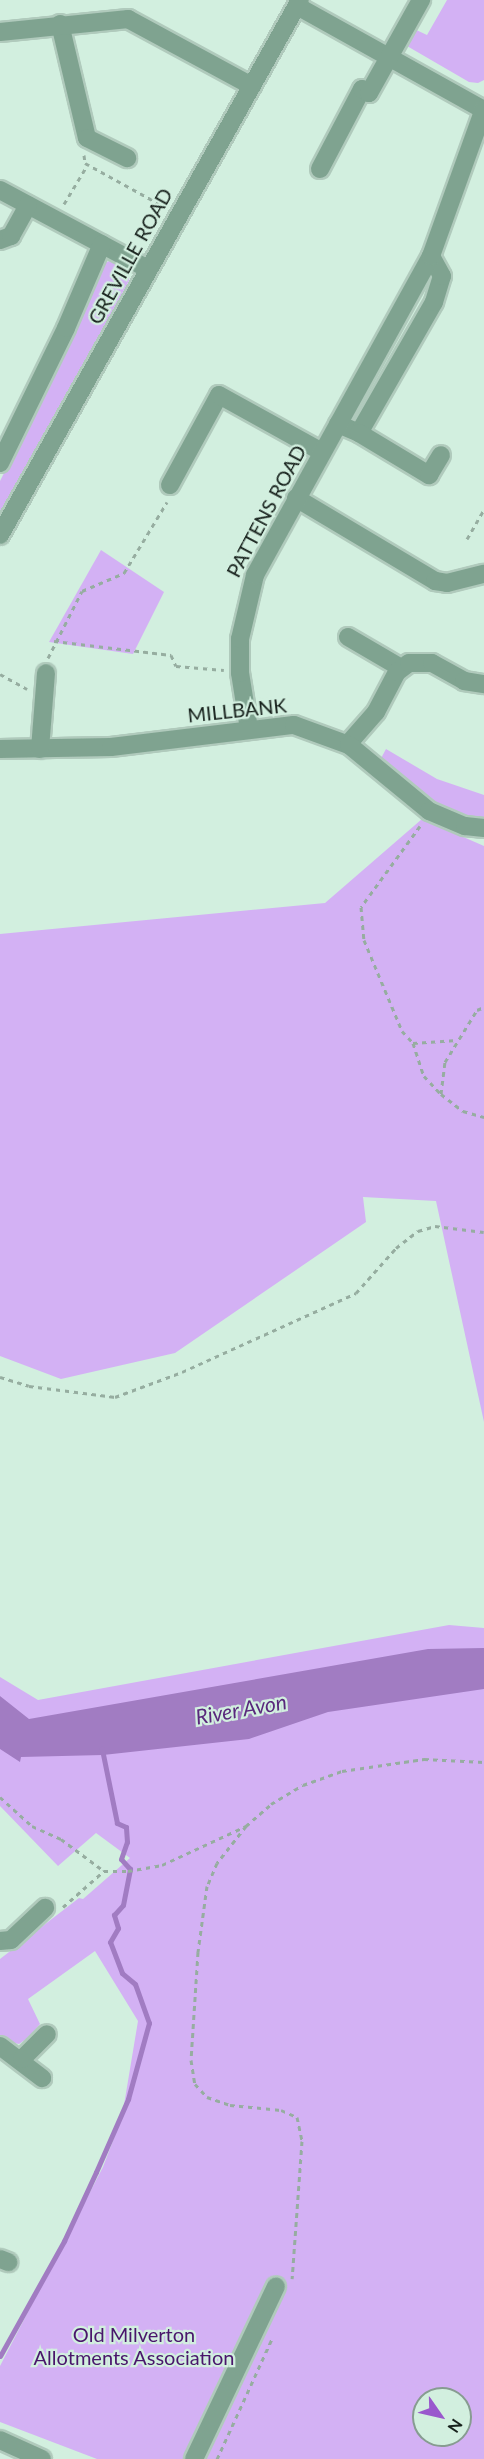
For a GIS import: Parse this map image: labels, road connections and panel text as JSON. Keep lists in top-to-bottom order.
{
  "streets": {
    "street": ["GREVILLE ROAD", "PATTENS ROAD", "MILLBANK"]
  },
  "crossings": [
    ["PATTENS ROAD", "MILLBANK"]
  ],
  "water": ["River Avon"],
  "parks": ["Old Milverton Allotments Association"],
  "north": "bottom right"
}
